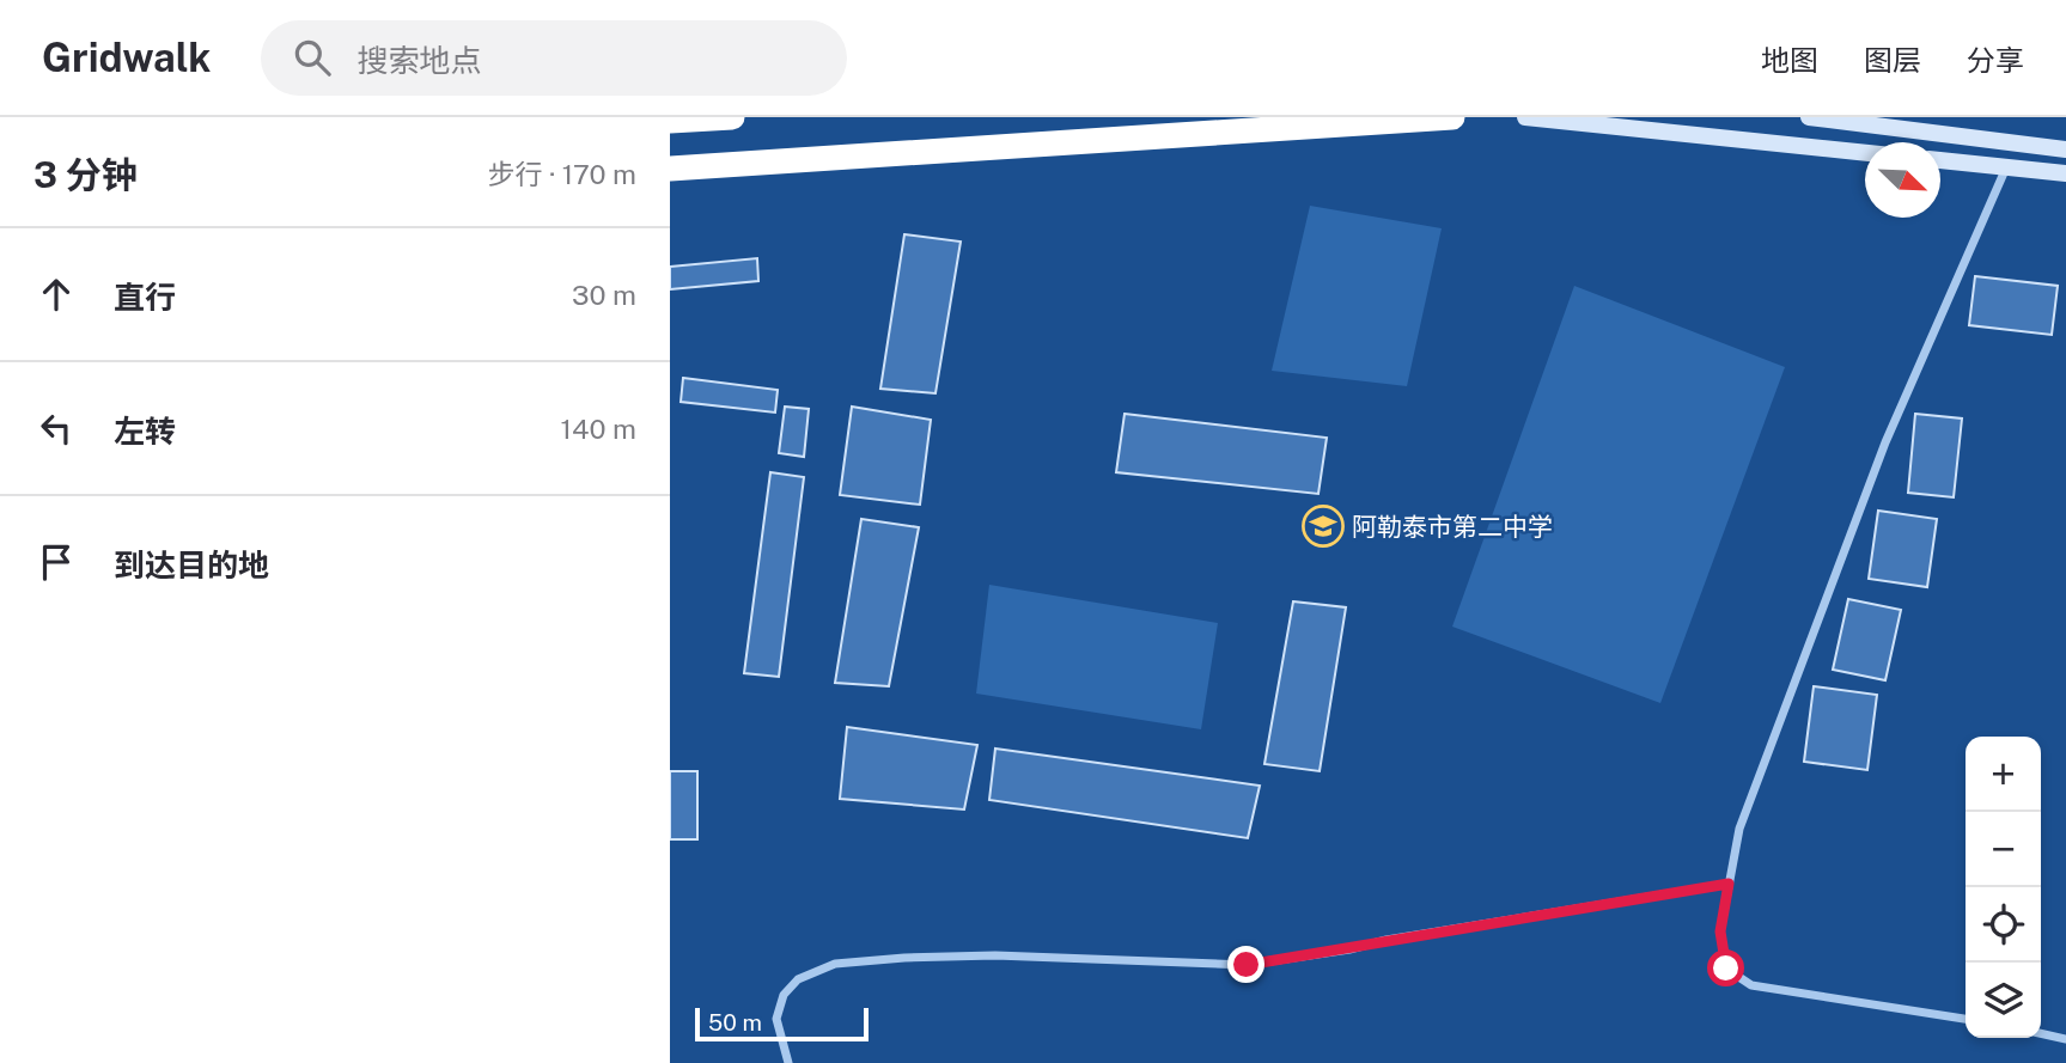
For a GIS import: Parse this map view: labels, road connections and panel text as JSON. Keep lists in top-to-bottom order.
{
  "places": {
    "school or university": ["阿勒泰市第二中学"]
  },
  "scale_bar": "50 m",
  "north": "bottom right",
  "page": {
    "header": "Gridwalk",
    "search": "搜索地点",
    "nav": ["地图", "图层", "分享"],
    "heading": ["3 分钟", "步行 · 170 m"],
    "list": [
      ["直行", "30 m"],
      ["左转", "140 m"],
      "到达目的地"
    ],
    "map_buttons": ["+", "−"],
    "scale": "50 m"
  }
}
